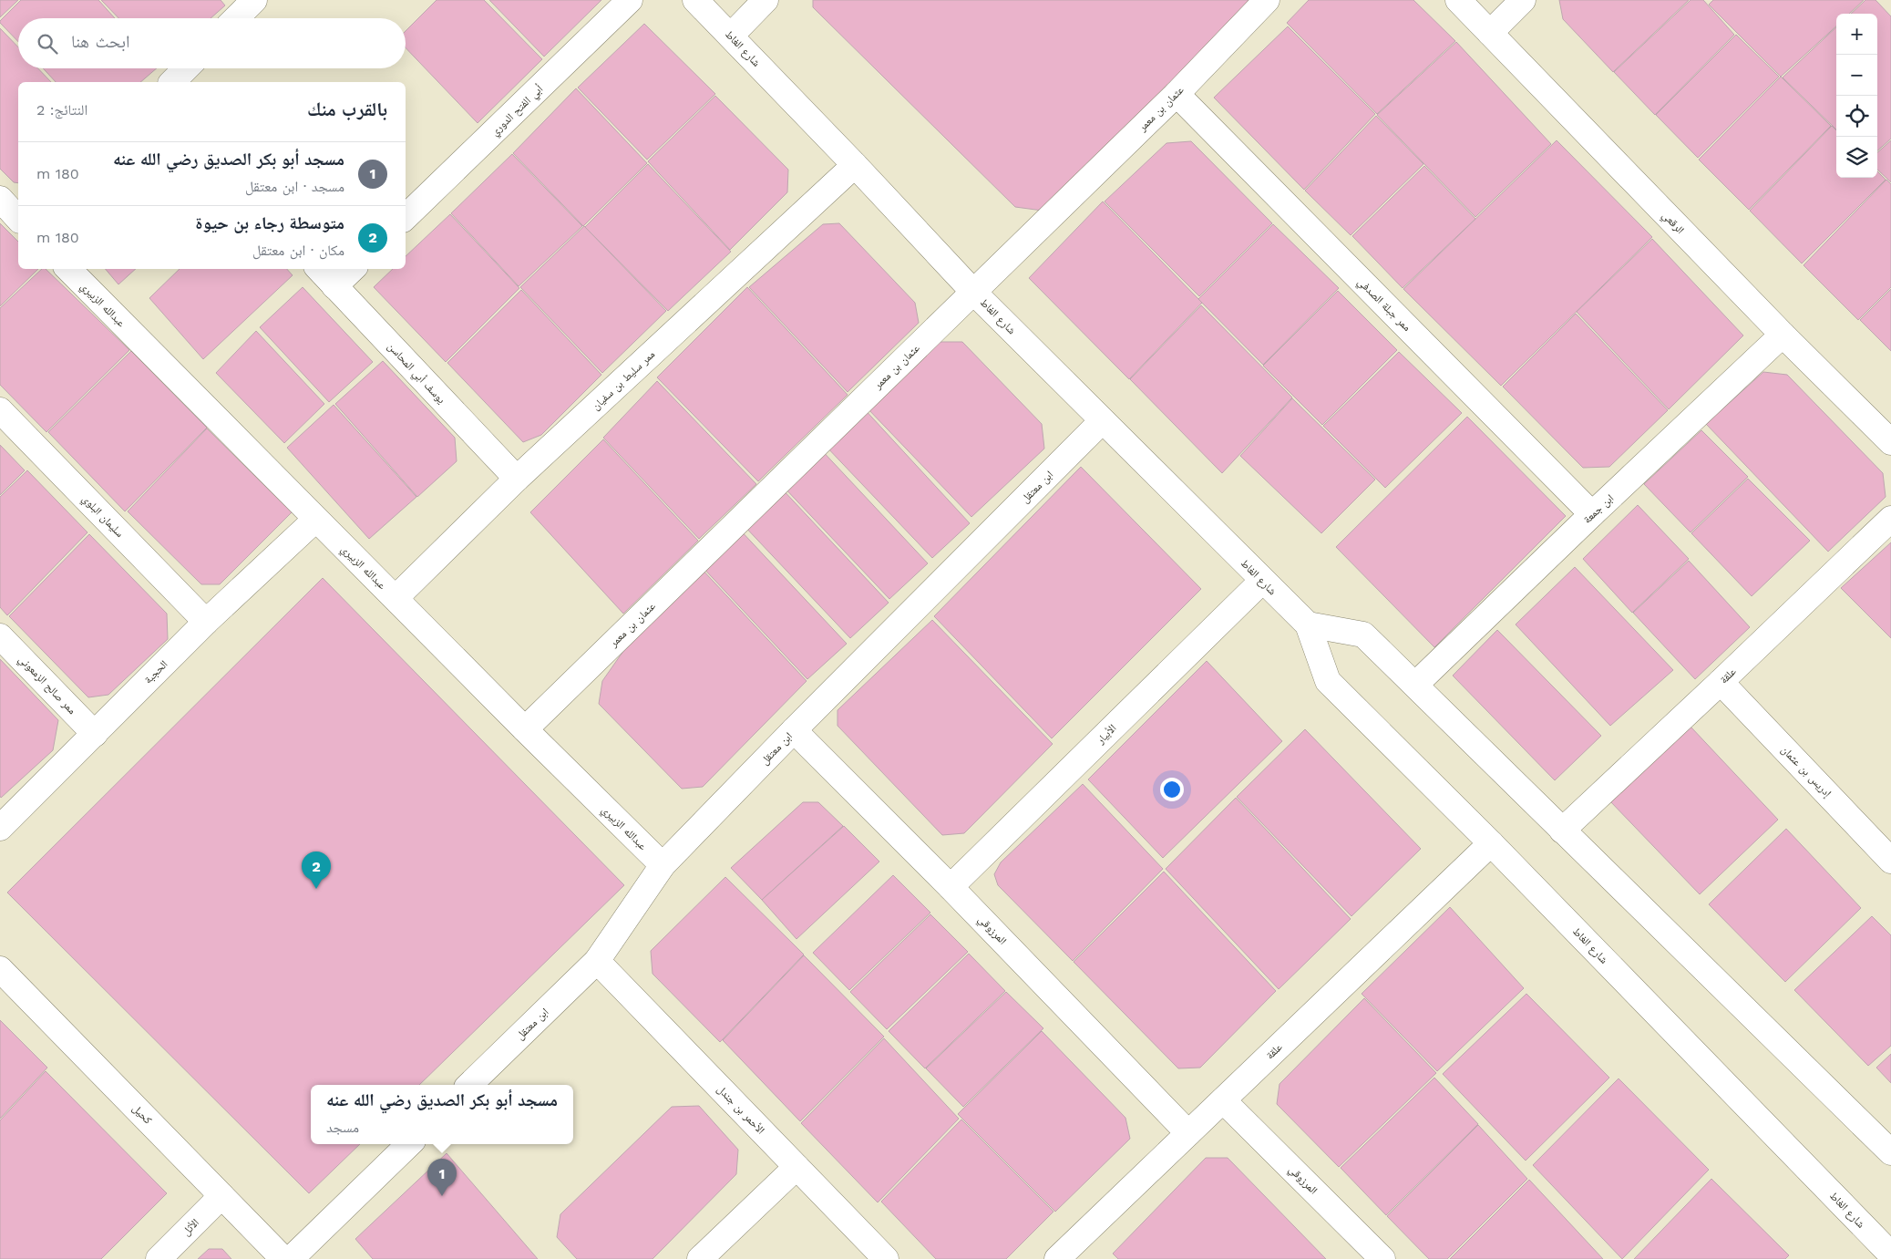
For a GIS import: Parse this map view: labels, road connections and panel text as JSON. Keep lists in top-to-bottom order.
{
  "streets": {
    "street": [
      "شارع الغاط",
      "عثمان بن معمر",
      "أبي الفتح الدوري",
      "الرقعي",
      "عبدالله الزبيري",
      "ممر جبلة الصدفي",
      "يوسف أبي المحاسن",
      "ممر سليط بن سفيان",
      "ابن معتقل",
      "ابن جمعة",
      "سليمان البلوي",
      "الحجبة",
      "علقة",
      "ممر صالح الزمعوني",
      "الأبيار",
      "إدريس بن عثمان",
      "المرزوقي",
      "الأحمر بن جندل",
      "كحيل",
      "الأثل"
    ]
  },
  "crossings": [
    ["شارع الغاط", "عثمان بن معمر"],
    ["شارع الغاط", "ممر سليط بن سفيان"],
    ["شارع الغاط", "ابن معتقل"],
    ["شارع الغاط", "علقة"],
    ["شارع الغاط", "الأبيار"],
    ["عثمان بن معمر", "عبدالله الزبيري"],
    ["عثمان بن معمر", "ممر جبلة الصدفي"],
    ["الرقعي", "ابن جمعة"],
    ["عبدالله الزبيري", "ممر سليط بن سفيان"],
    ["عبدالله الزبيري", "ابن معتقل"],
    ["عبدالله الزبيري", "الحجبة"],
    ["ممر جبلة الصدفي", "ابن جمعة"],
    ["يوسف أبي المحاسن", "ممر سليط بن سفيان"],
    ["ابن معتقل", "المرزوقي"],
    ["ابن معتقل", "الأحمر بن جندل"],
    ["سليمان البلوي", "الحجبة"],
    ["الحجبة", "ممر صالح الزمعوني"],
    ["علقة", "إدريس بن عثمان"],
    ["علقة", "المرزوقي"],
    ["الأبيار", "المرزوقي"],
    ["كحيل", "الأثل"]
  ],
  "page": {
    "map_buttons": ["+", "−"],
    "search": "ابحث هنا",
    "heading": ["بالقرب منك", "النتائج: 2"],
    "list": [
      {
        "mark": "1",
        "name": "مسجد أبو بكر الصديق رضي الله عنه",
        "note": "مسجد · ابن معتقل",
        "value": "180 m"
      },
      {
        "mark": "2",
        "name": "متوسطة رجاء بن حيوة",
        "note": "مكان · ابن معتقل",
        "value": "180 m"
      }
    ],
    "pins": ["2", "1"],
    "popup": ["مسجد أبو بكر الصديق رضي الله عنه", "مسجد"]
  }
}
